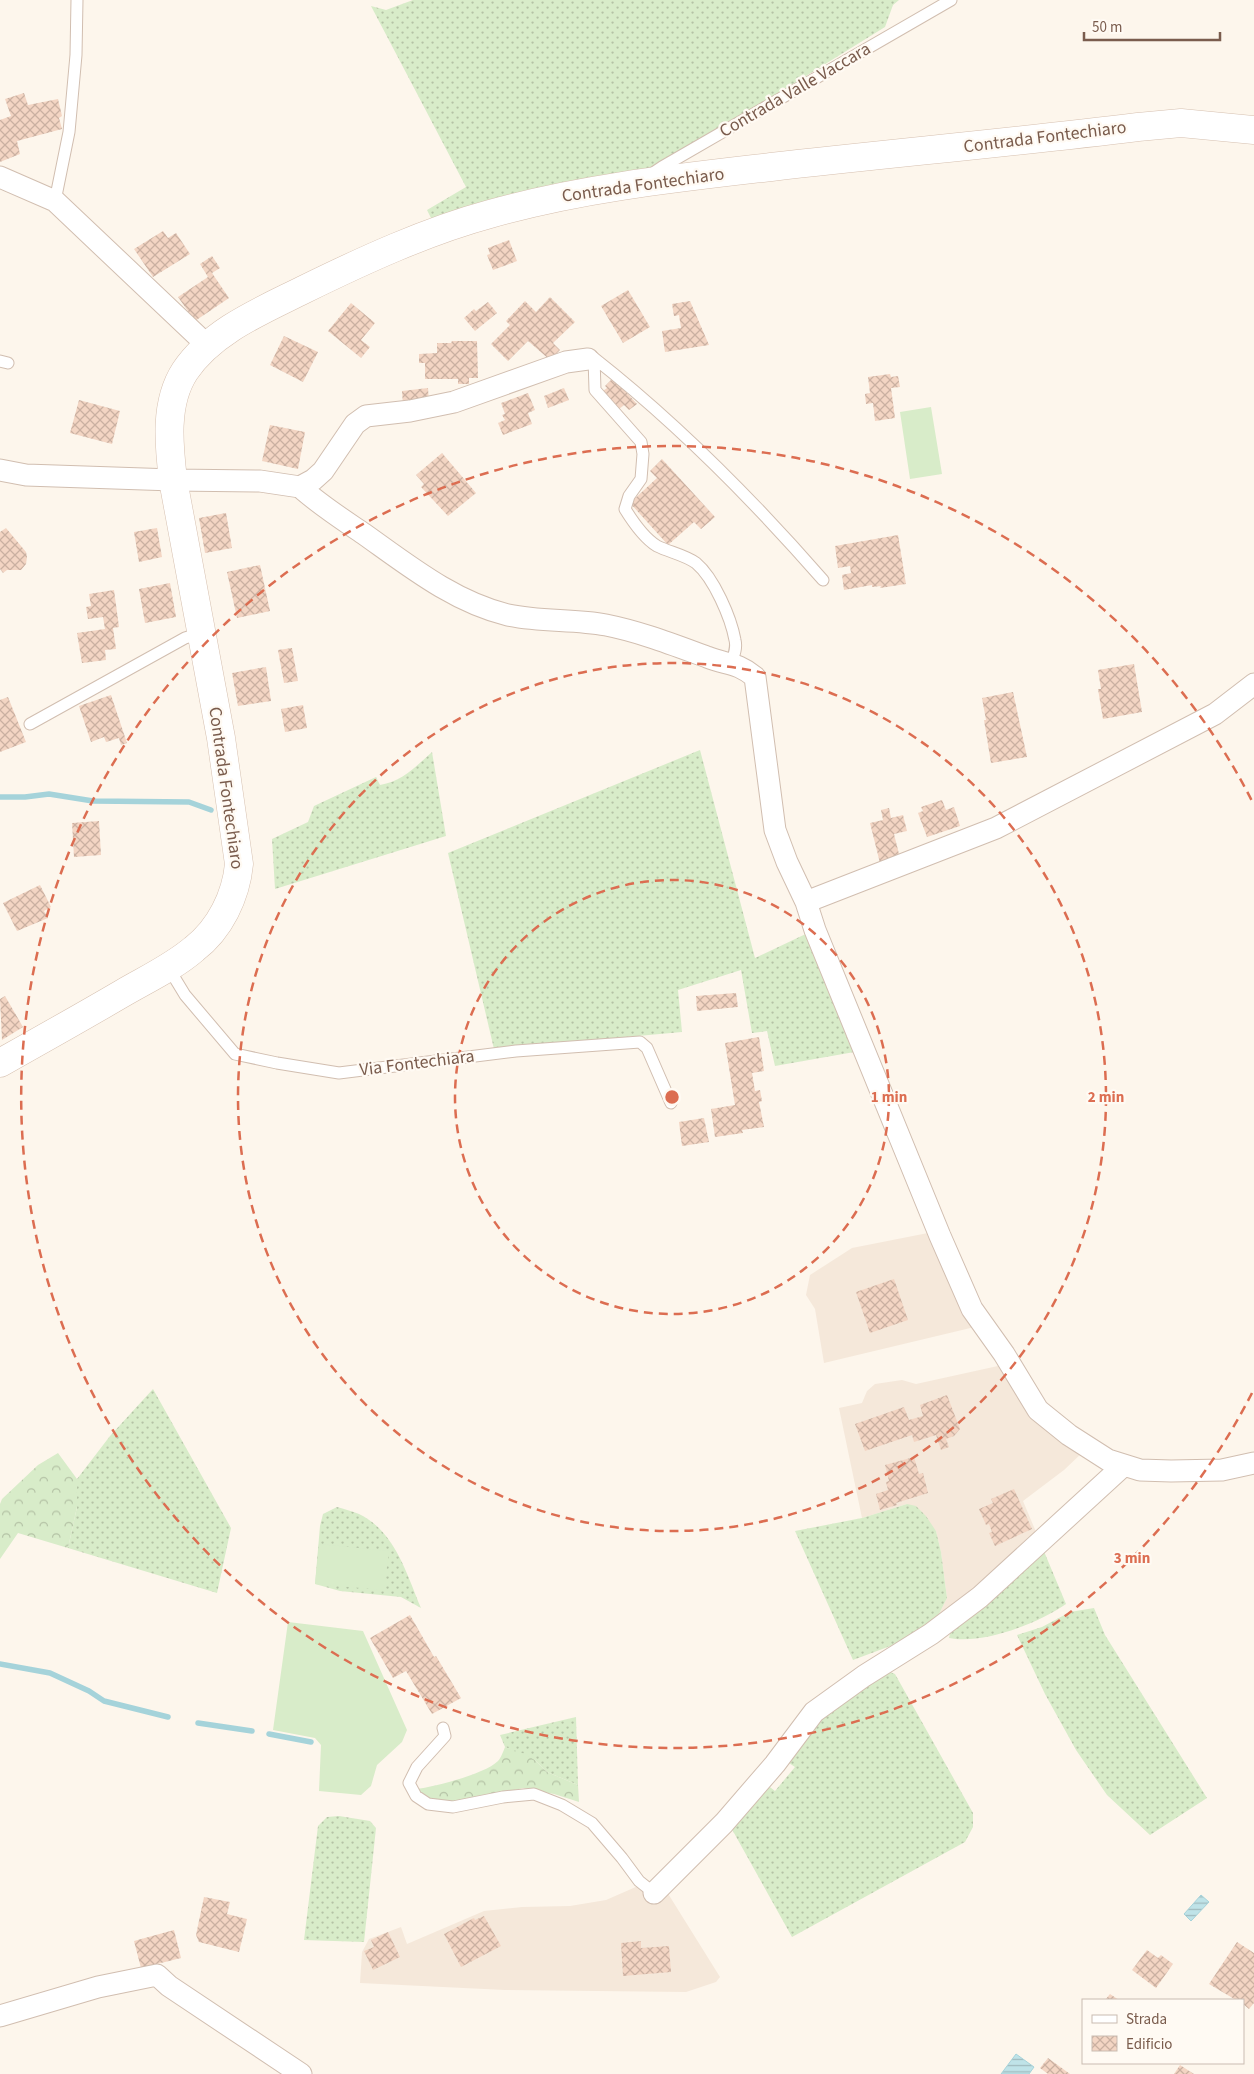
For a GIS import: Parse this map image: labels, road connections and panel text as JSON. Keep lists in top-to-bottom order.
{
  "streets": {
    "main road": ["Contrada Fontechiaro"],
    "lane": ["Contrada Valle Vaccara", "Via Fontechiara"]
  },
  "crossings": [
    ["Contrada Valle Vaccara", "Contrada Fontechiaro"],
    ["Contrada Fontechiaro", "Via Fontechiara"]
  ],
  "legend": ["Strada", "Edificio"],
  "scale_bar": "50 m",
  "rings": ["1 min", "2 min", "3 min"]
}
